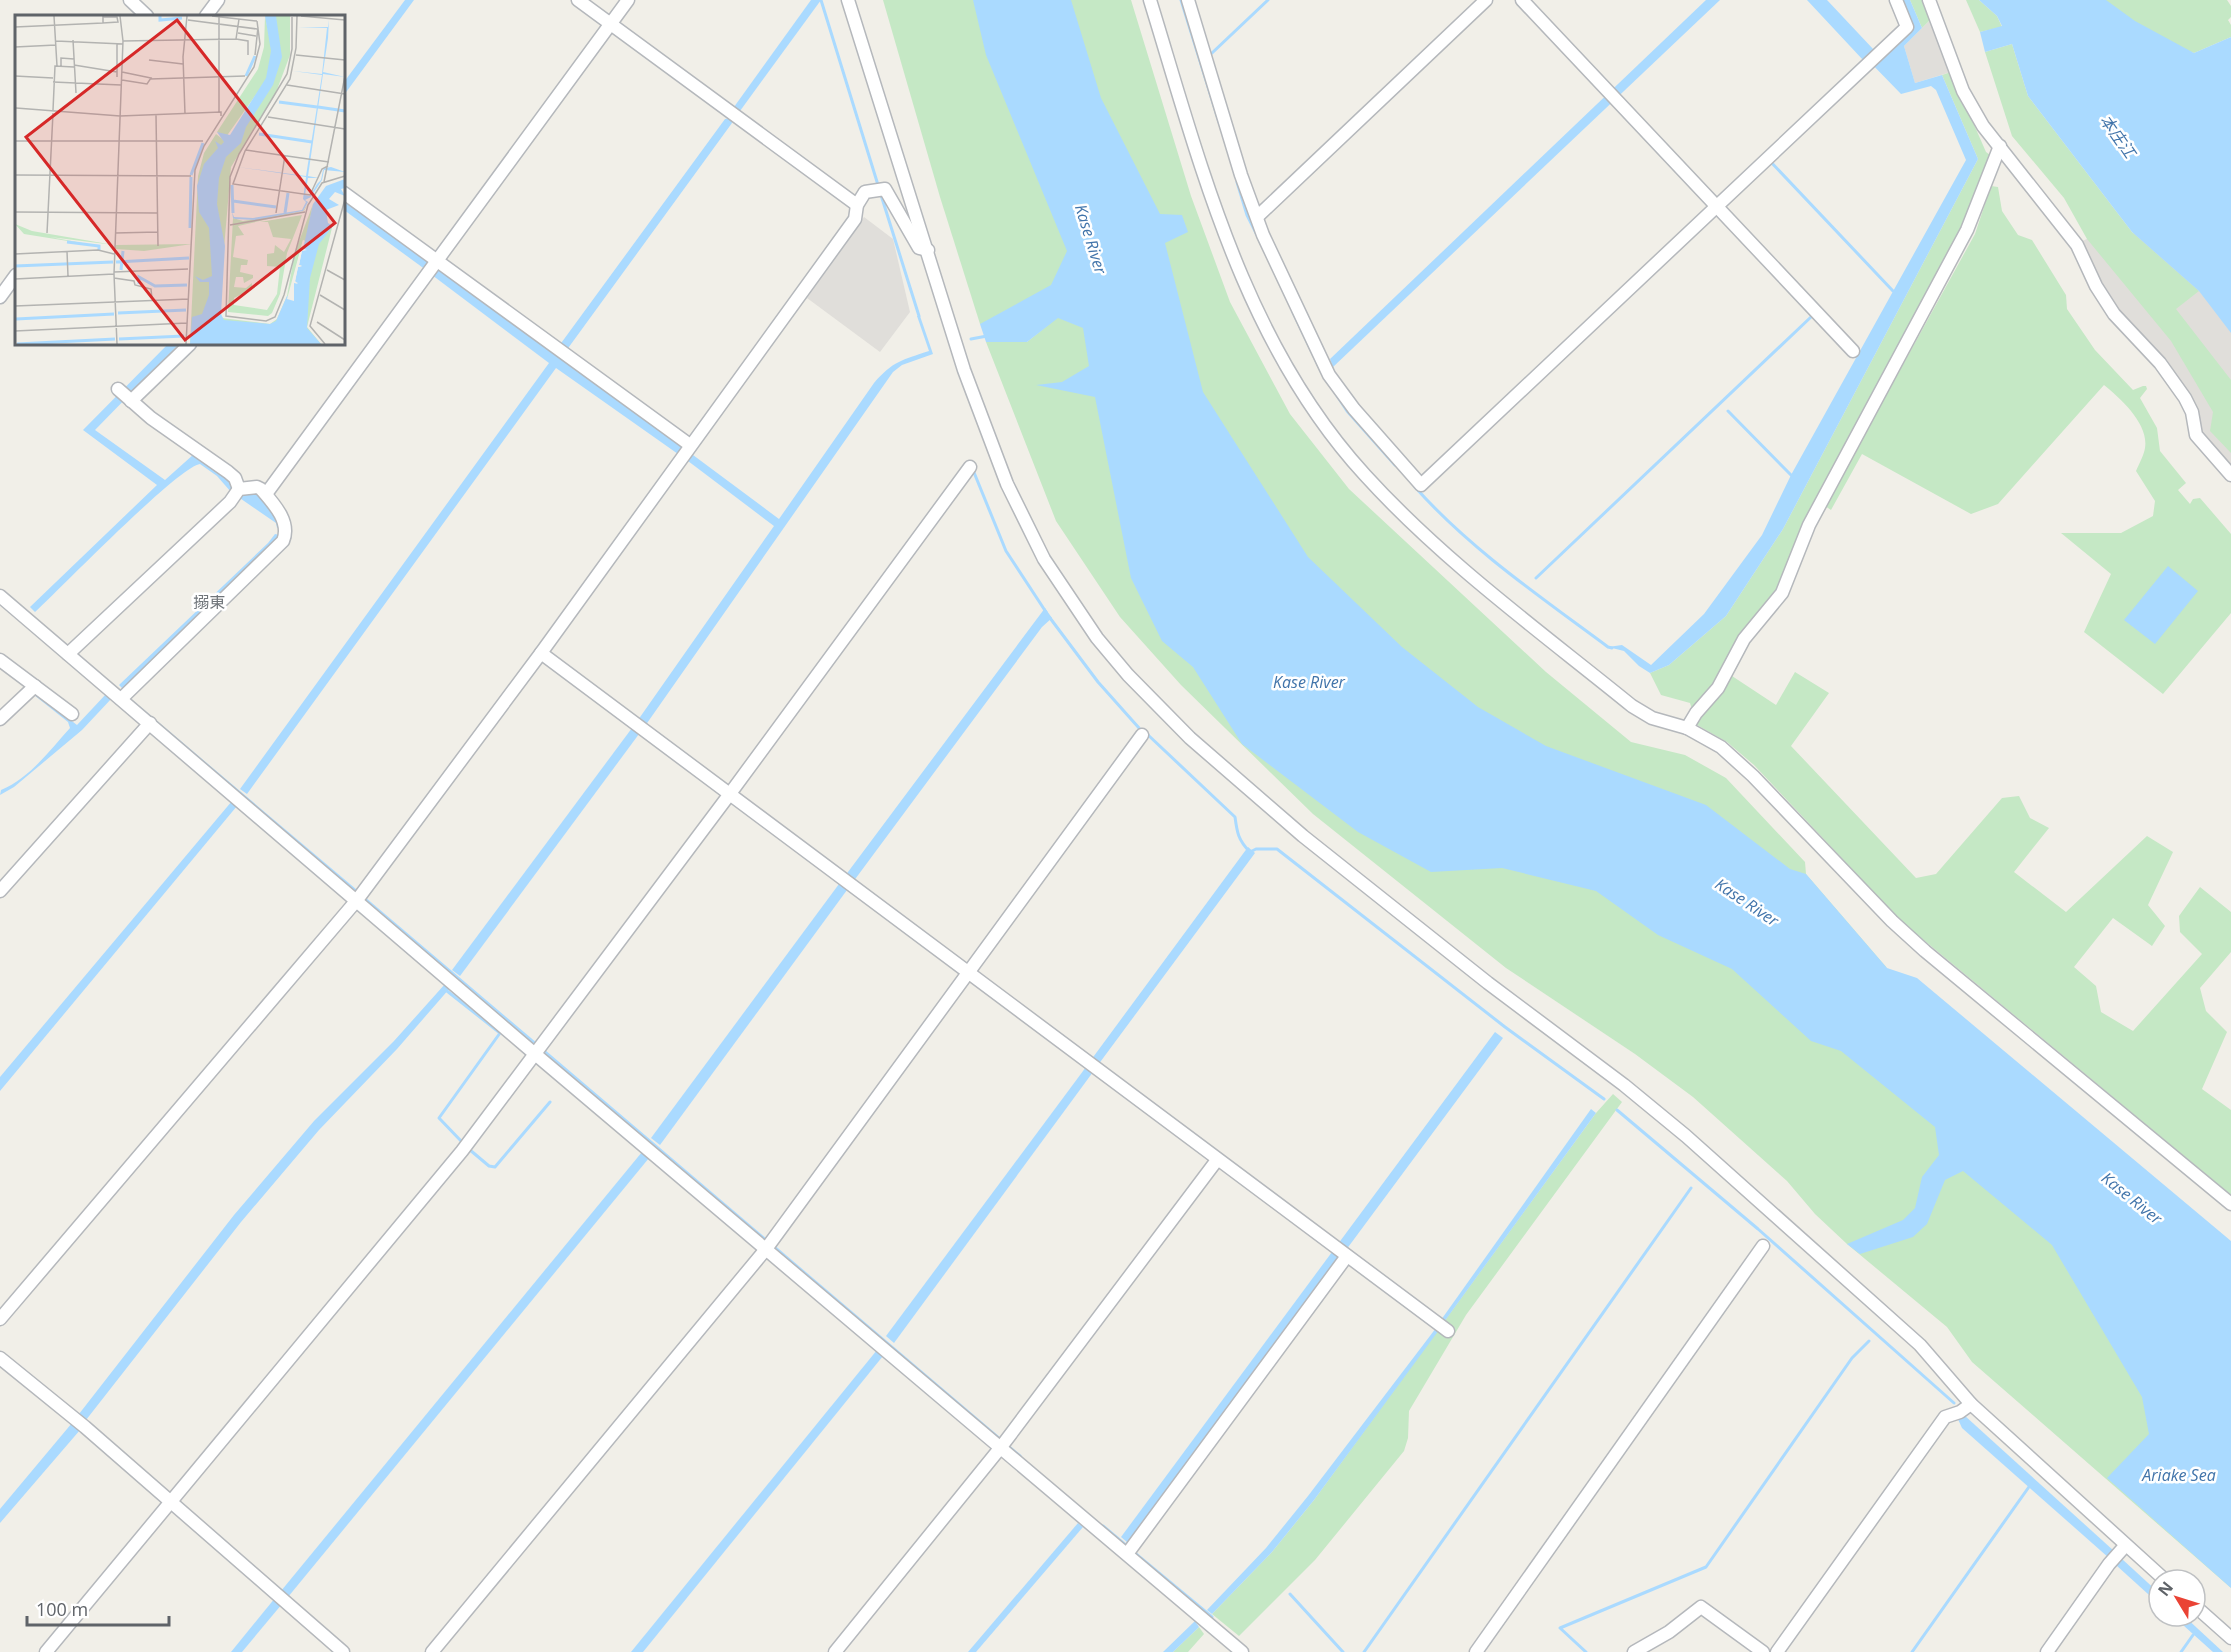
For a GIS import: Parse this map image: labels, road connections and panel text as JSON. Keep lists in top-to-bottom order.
{
  "districts": ["搦東"],
  "water": ["本庄江", "Kase River", "Ariake Sea"],
  "scale_bar": "100 m",
  "north": "top left"
}
